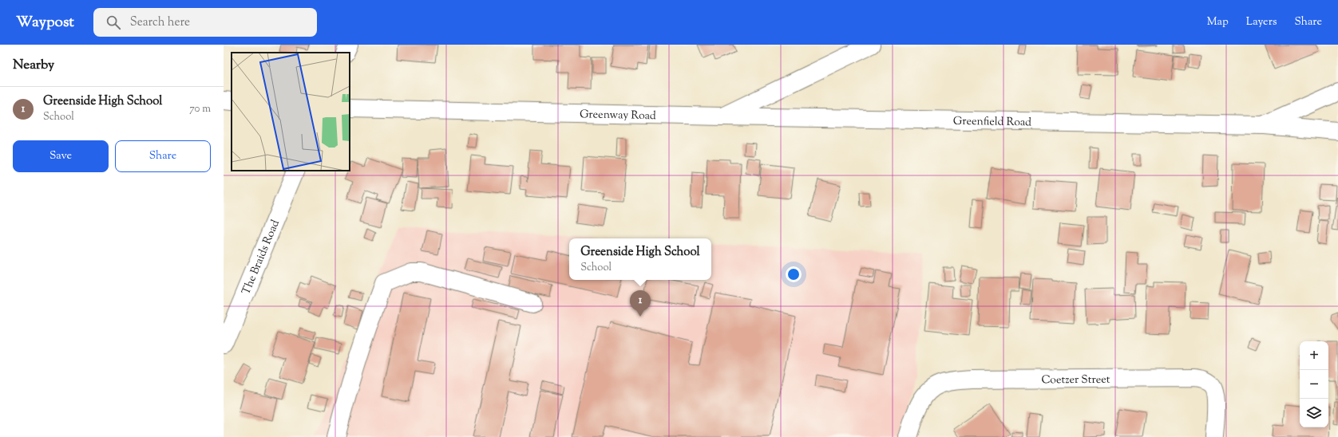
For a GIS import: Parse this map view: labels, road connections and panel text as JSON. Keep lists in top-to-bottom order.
{
  "streets": {
    "street": [
      "Greenway Road",
      "Greenfield Road",
      "The Braids Road",
      "Coetzer Street"
    ]
  },
  "crossings": [
    ["Greenway Road", "Greenfield Road"]
  ],
  "page": {
    "header": "Waypost",
    "search": "Search here",
    "nav": ["Map", "Layers", "Share"],
    "heading": "Nearby",
    "list": [
      {
        "mark": "1",
        "name": "Greenside High School",
        "note": "School",
        "value": "70 m"
      }
    ],
    "buttons": ["Save", "Share"],
    "popup": ["Greenside High School", "School"],
    "pins": "1",
    "map_buttons": ["+", "−"]
  }
}
